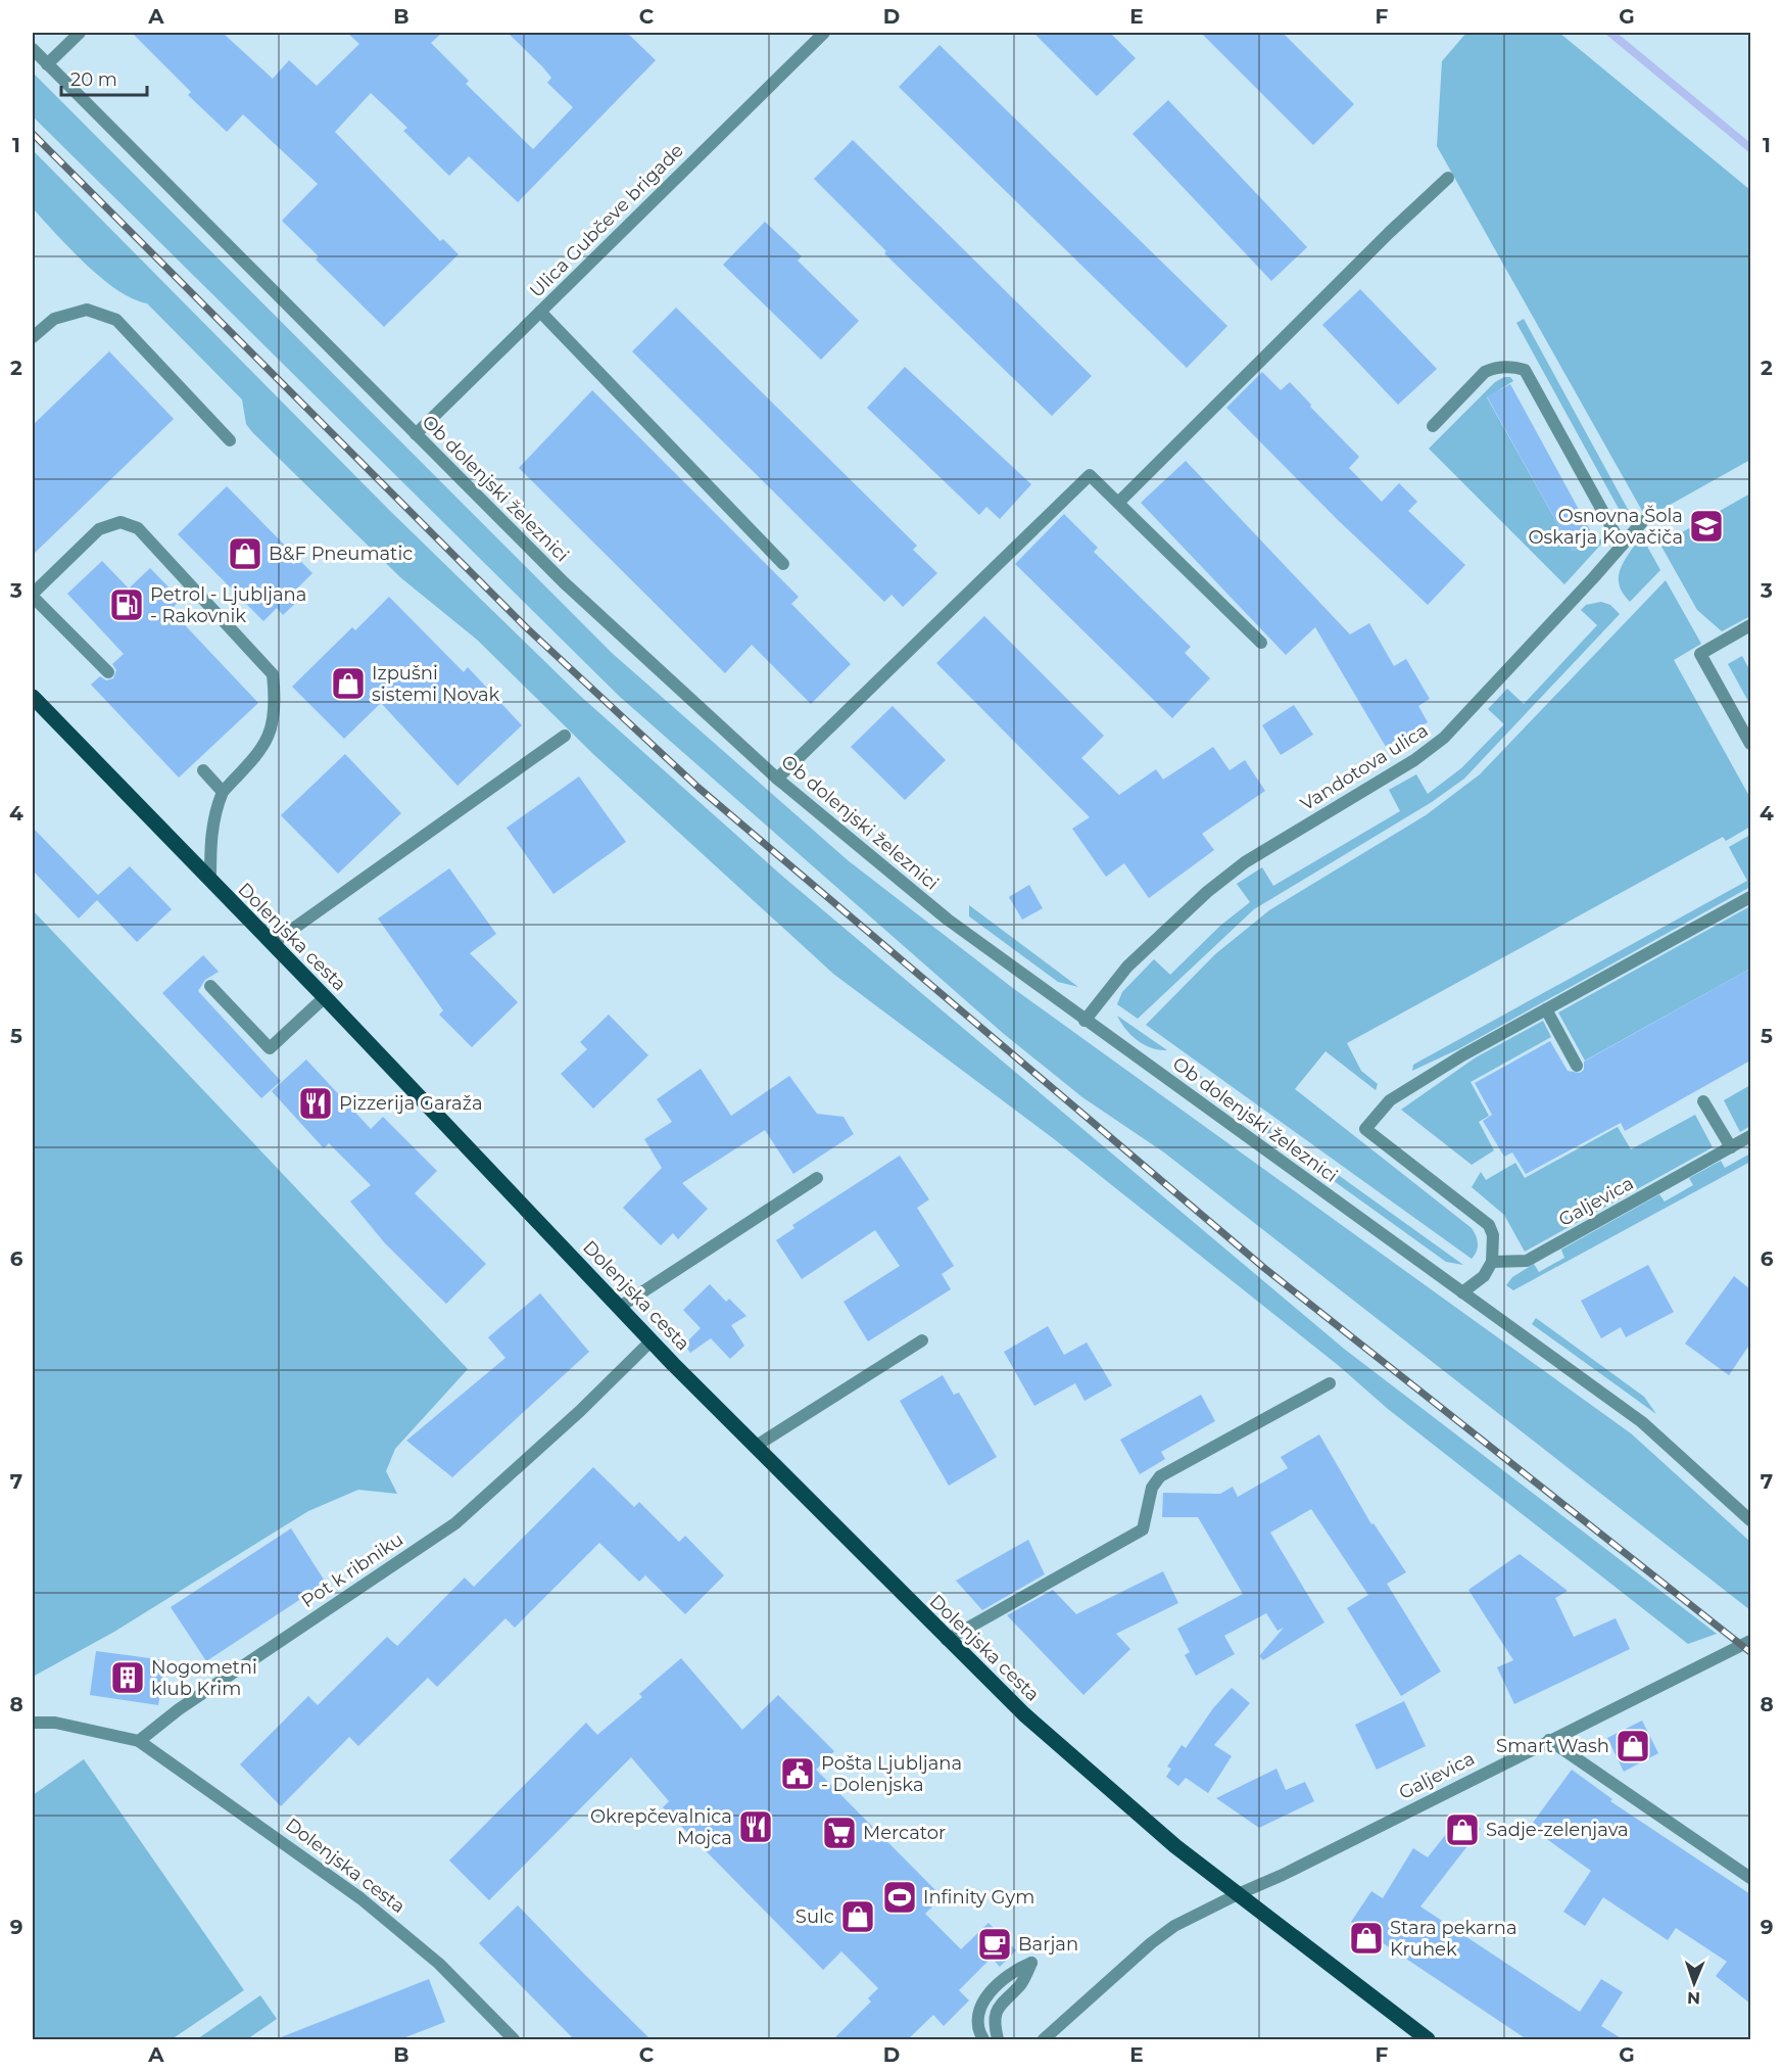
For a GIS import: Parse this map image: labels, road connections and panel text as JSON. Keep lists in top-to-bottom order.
{
  "streets": {
    "main road": ["Dolenjska cesta"],
    "street": [
      "Ulica Gubčeve brigade",
      "Ob dolenjski železnici",
      "Vandotova ulica",
      "Galjevica",
      "Pot k ribniku"
    ]
  },
  "crossings": [
    ["Ulica Gubčeve brigade", "Ob dolenjski železnici"],
    ["Ob dolenjski železnici", "Vandotova ulica"],
    ["Dolenjska cesta", "Galjevica"],
    ["Dolenjska cesta", "Pot k ribniku"]
  ],
  "places": {
    "school or university": ["Osnovna Šola Oskarja Kovačiča"],
    "shop": [
      "B&F Pneumatic",
      "Izpušni sistemi Novak",
      "Smart Wash",
      "Sadje-zelenjava",
      "Sulc",
      "Stara pekarna Kruhek"
    ],
    "fuel station": ["Petrol - Ljubljana - Rakovnik"],
    "restaurant": ["Pizzerija Garaža", "Okrepčevalnica Mojca"],
    "building": ["Nogometni klub Krim"],
    "public building": ["Pošta Ljubljana - Dolenjska"],
    "supermarket": ["Mercator"],
    "sports": ["Infinity Gym"],
    "cafe": ["Barjan"]
  },
  "scale_bar": "20 m",
  "north": "bottom",
  "grid": {
    "columns": [
      "A",
      "B",
      "C",
      "D",
      "E",
      "F",
      "G"
    ],
    "rows": [
      "1",
      "2",
      "3",
      "4",
      "5",
      "6",
      "7",
      "8",
      "9"
    ]
  }
}
